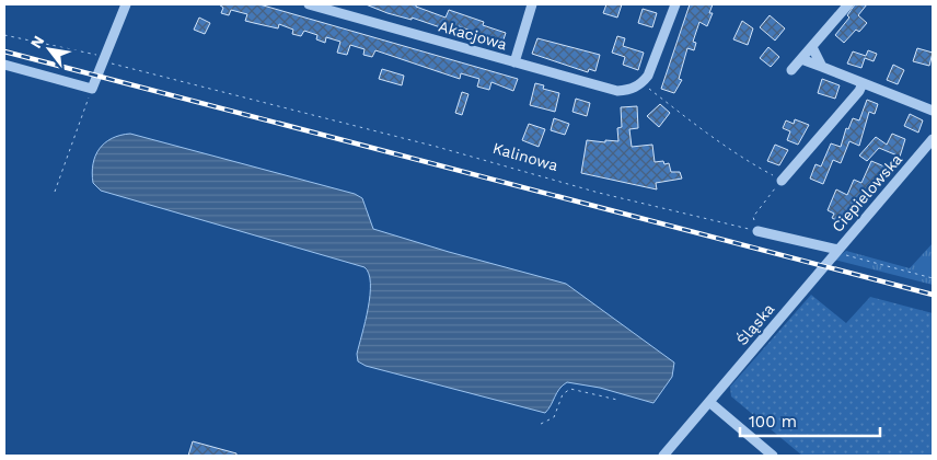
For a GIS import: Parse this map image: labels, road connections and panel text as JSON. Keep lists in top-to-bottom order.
{
  "streets": {
    "street": ["Akacjowa", "Ciepielowska", "Śląska"],
    "path": ["Kalinowa"]
  },
  "crossings": [
    ["Ciepielowska", "Śląska"]
  ],
  "scale_bar": "100 m",
  "north": "top left"
}
